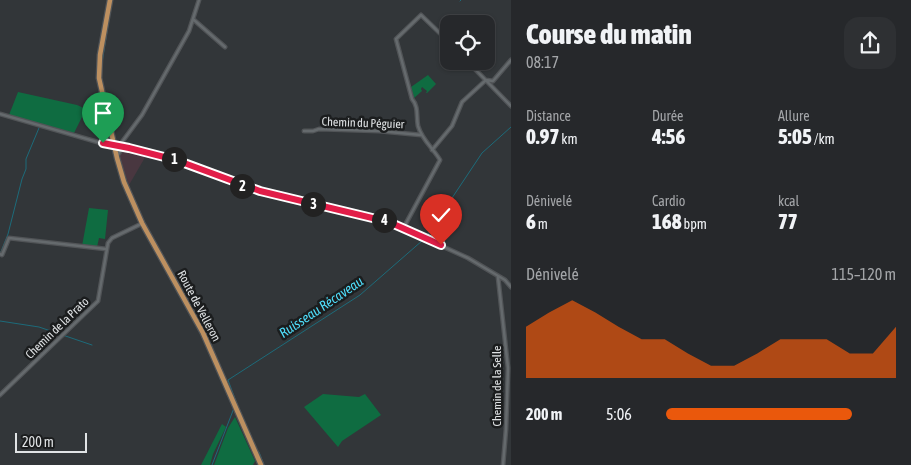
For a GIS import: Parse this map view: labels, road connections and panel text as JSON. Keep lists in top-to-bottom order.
{
  "streets": {
    "main road": ["Route de Velleron"],
    "street": ["Chemin du Péguier", "Chemin de la Prato", "Chemin de la Selle"]
  },
  "water": ["Ruisseau Récaveau"],
  "scale_bar": "200 m",
  "page": {
    "heading": ["Course du matin", "08:17"],
    "stats": [
      ["Distance", "0.97 km"],
      ["Durée", "4:56"],
      ["Allure", "5:05 /km"],
      ["Dénivelé", "6 m"],
      ["Cardio", "168 bpm"],
      ["kcal", "77"]
    ],
    "pins": [
      "1",
      "2",
      "3",
      "4"
    ],
    "chart": ["Dénivelé", "115–120 m"],
    "list": [
      {
        "name": "200 m",
        "note": "5:06"
      }
    ],
    "scale": "200 m"
  }
}
